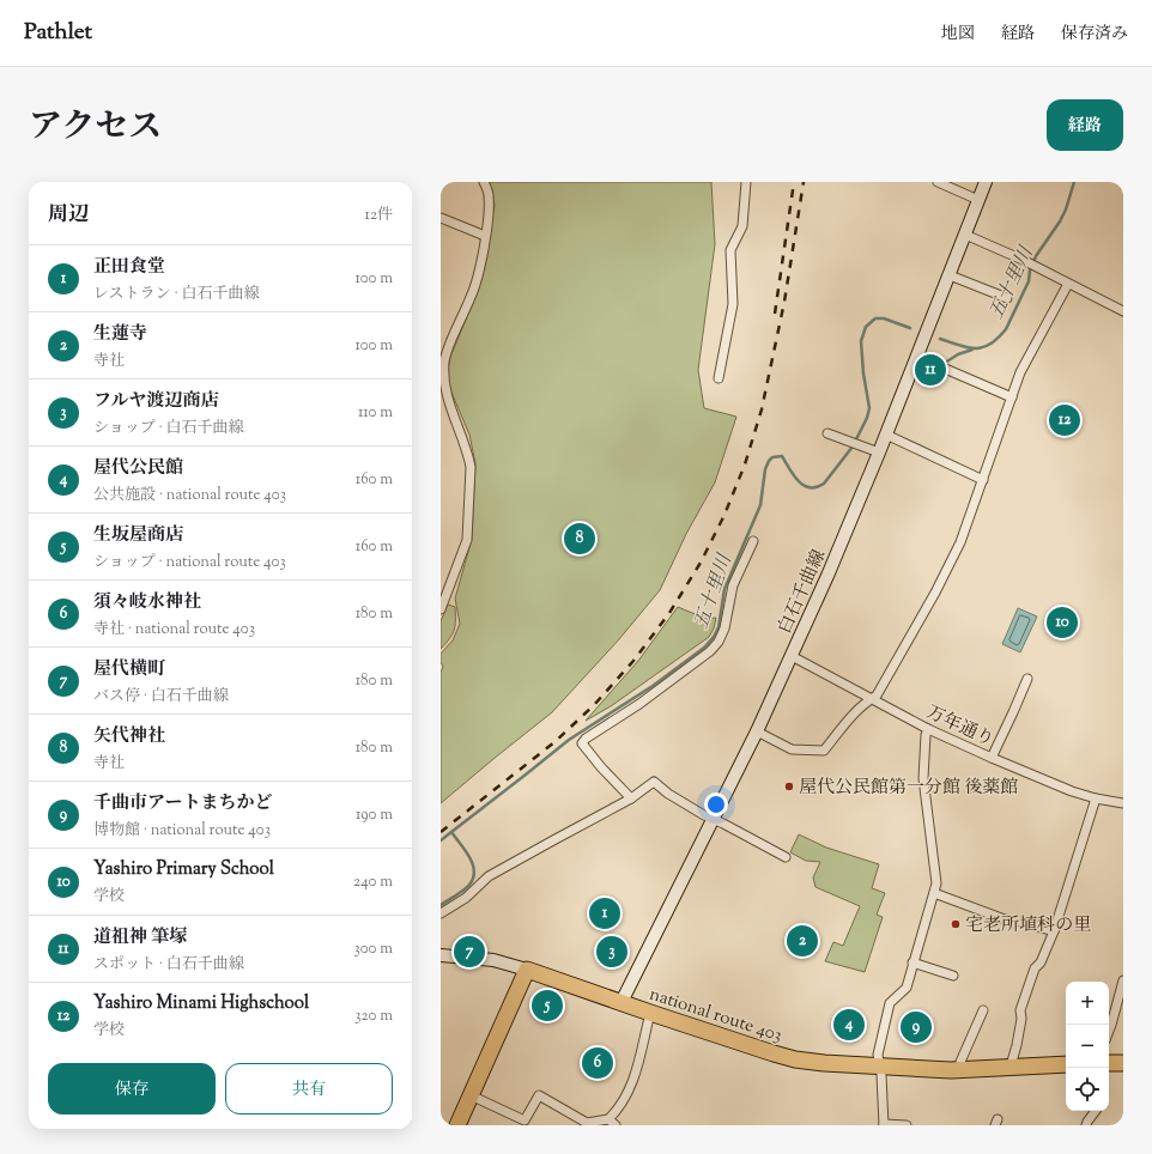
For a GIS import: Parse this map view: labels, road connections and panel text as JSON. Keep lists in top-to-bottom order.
{
  "streets": {
    "highway": ["national route 403"],
    "main road": ["白石千曲線"],
    "street": ["万年通り"]
  },
  "crossings": [
    ["白石千曲線", "万年通り"],
    ["白石千曲線", "national route 403"]
  ],
  "water": ["五十里川"],
  "places": ["屋代公民館第一分館 後薬館", "宅老所埴科の里"],
  "page": {
    "header": "Pathlet",
    "nav": ["地図", "経路", "保存済み"],
    "title": "アクセス",
    "buttons": [
      "経路",
      ["保存", "共有"]
    ],
    "heading": ["周辺", "12件"],
    "list": [
      {
        "mark": "1",
        "name": "正田食堂",
        "note": "レストラン · 白石千曲線",
        "value": "100 m"
      },
      {
        "mark": "2",
        "name": "生蓮寺",
        "note": "寺社",
        "value": "100 m"
      },
      {
        "mark": "3",
        "name": "フルヤ渡辺商店",
        "note": "ショップ · 白石千曲線",
        "value": "110 m"
      },
      {
        "mark": "4",
        "name": "屋代公民館",
        "note": "公共施設 · national route 403",
        "value": "160 m"
      },
      {
        "mark": "5",
        "name": "生坂屋商店",
        "note": "ショップ · national route 403",
        "value": "160 m"
      },
      {
        "mark": "6",
        "name": "須々岐水神社",
        "note": "寺社 · national route 403",
        "value": "180 m"
      },
      {
        "mark": "7",
        "name": "屋代横町",
        "note": "バス停 · 白石千曲線",
        "value": "180 m"
      },
      {
        "mark": "8",
        "name": "矢代神社",
        "note": "寺社",
        "value": "180 m"
      },
      {
        "mark": "9",
        "name": "千曲市アートまちかど",
        "note": "博物館 · national route 403",
        "value": "190 m"
      },
      {
        "mark": "10",
        "name": "Yashiro Primary School",
        "note": "学校",
        "value": "240 m"
      },
      {
        "mark": "11",
        "name": "道祖神 筆塚",
        "note": "スポット · 白石千曲線",
        "value": "300 m"
      },
      {
        "mark": "12",
        "name": "Yashiro Minami Highschool",
        "note": "学校",
        "value": "320 m"
      }
    ],
    "pins": [
      "11",
      "12",
      "8",
      "10",
      "1",
      "2",
      "3",
      "7",
      "5",
      "4",
      "9",
      "6"
    ],
    "map_buttons": ["+", "−"]
  }
}
